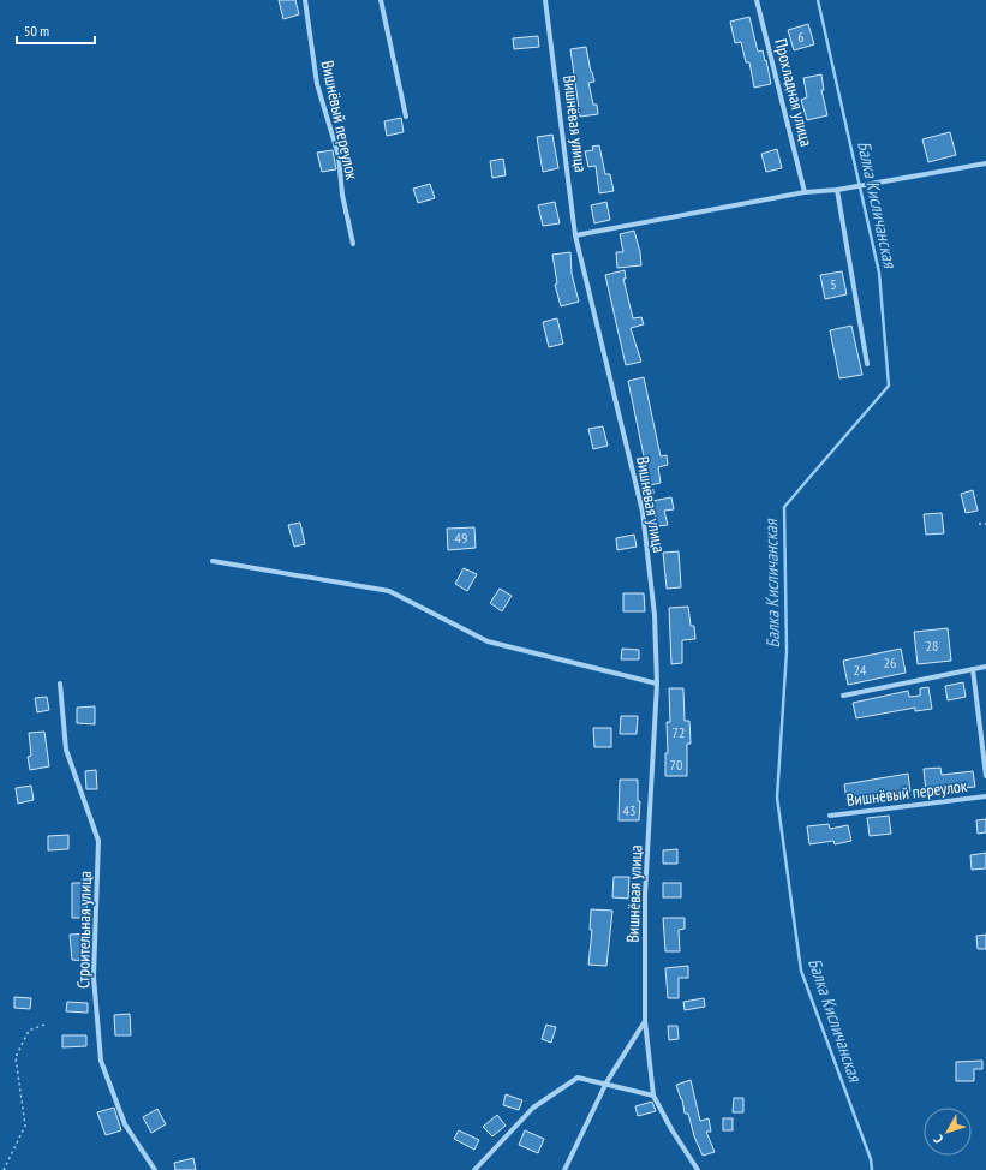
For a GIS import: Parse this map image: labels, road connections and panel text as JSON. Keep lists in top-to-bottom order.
{
  "streets": {
    "street": [
      "Прохладная улица",
      "Вишнёвый переулок",
      "Вишнёвая улица",
      "Строительная улица"
    ]
  },
  "water": ["Балка Кисличанская"],
  "house_numbers": [
    "6",
    "5",
    "49",
    "28",
    "26",
    "24",
    "72",
    "70",
    "43"
  ],
  "scale_bar": "50 m",
  "north": "bottom left"
}
